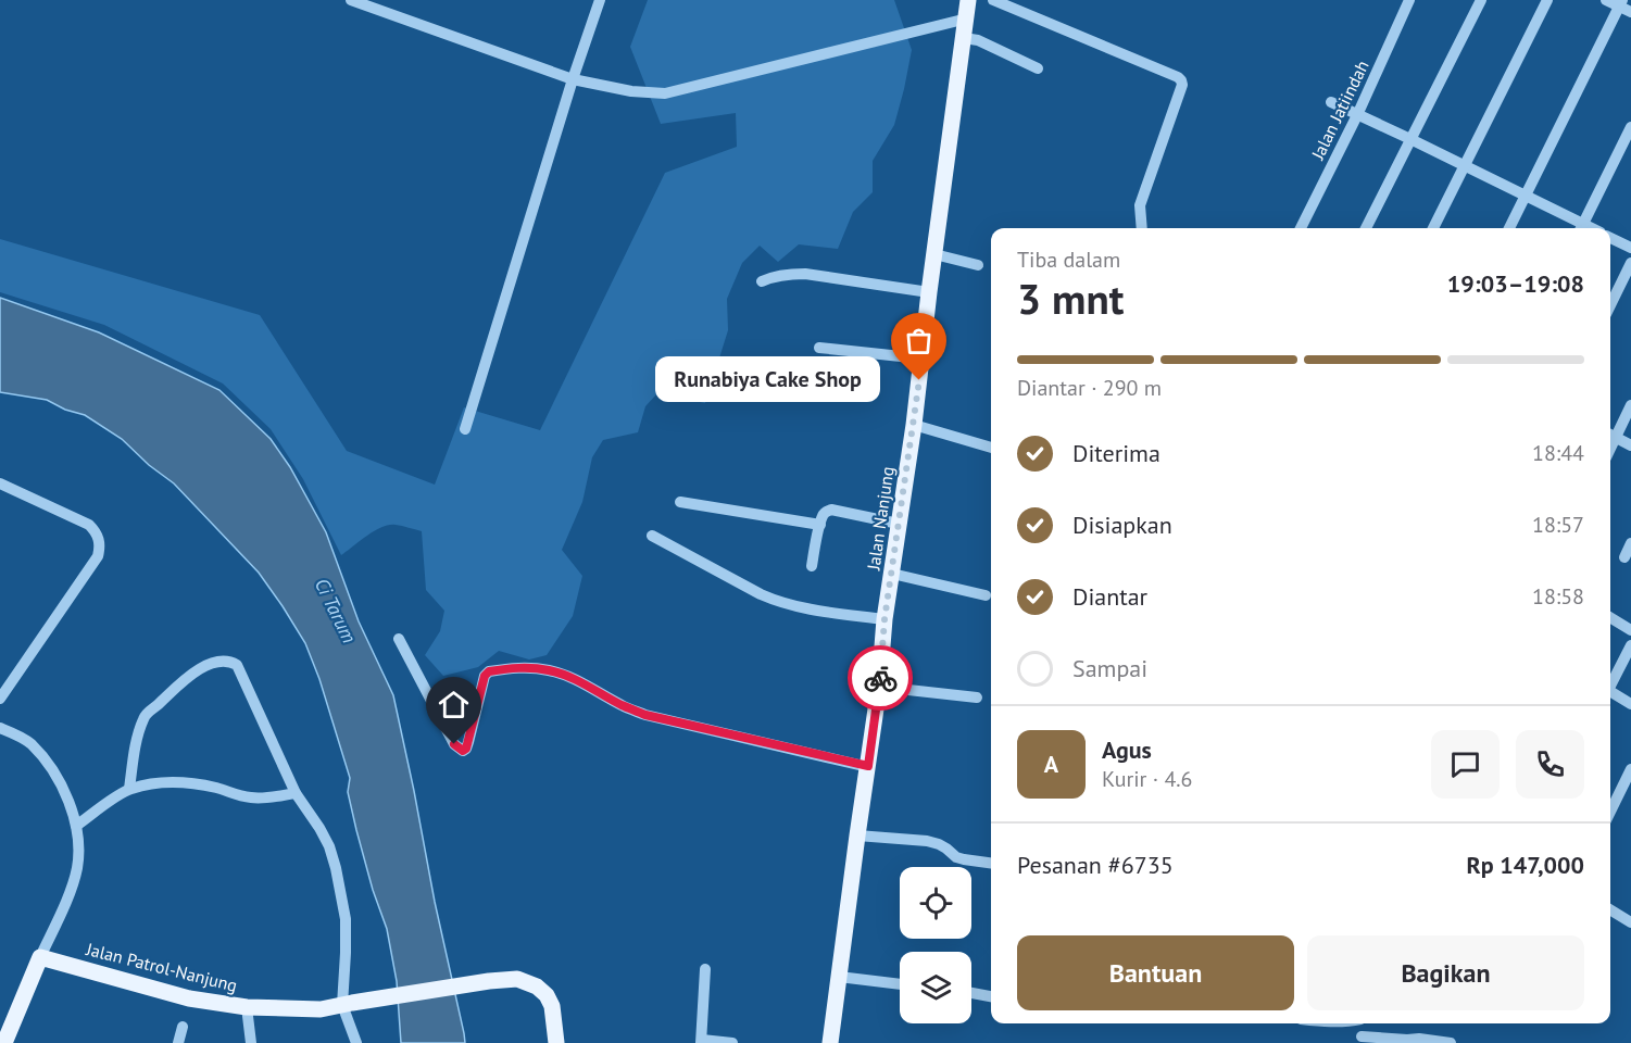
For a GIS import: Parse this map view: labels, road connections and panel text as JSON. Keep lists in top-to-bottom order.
{
  "streets": {
    "main road": ["Jalan Nanjung", "Jalan Patrol-Nanjung"],
    "street": ["Jalan Jatiindah"]
  },
  "water": ["Ci Tarum"],
  "places": ["Runabiya Cake Shop"],
  "page": {
    "heading": ["3 mnt", "Tiba dalam", "19:03–19:08"],
    "panel": [
      "Agus",
      "Kurir · 4.6",
      "Pesanan #6735",
      "Rp 147,000"
    ],
    "bar": "Diantar · 290 m",
    "bubble": "Runabiya Cake Shop",
    "list": [
      ["Diterima", "18:44"],
      ["Disiapkan", "18:57"],
      ["Diantar", "18:58"],
      "Sampai"
    ],
    "round": "A",
    "buttons": ["Bantuan", "Bagikan"]
  }
}
